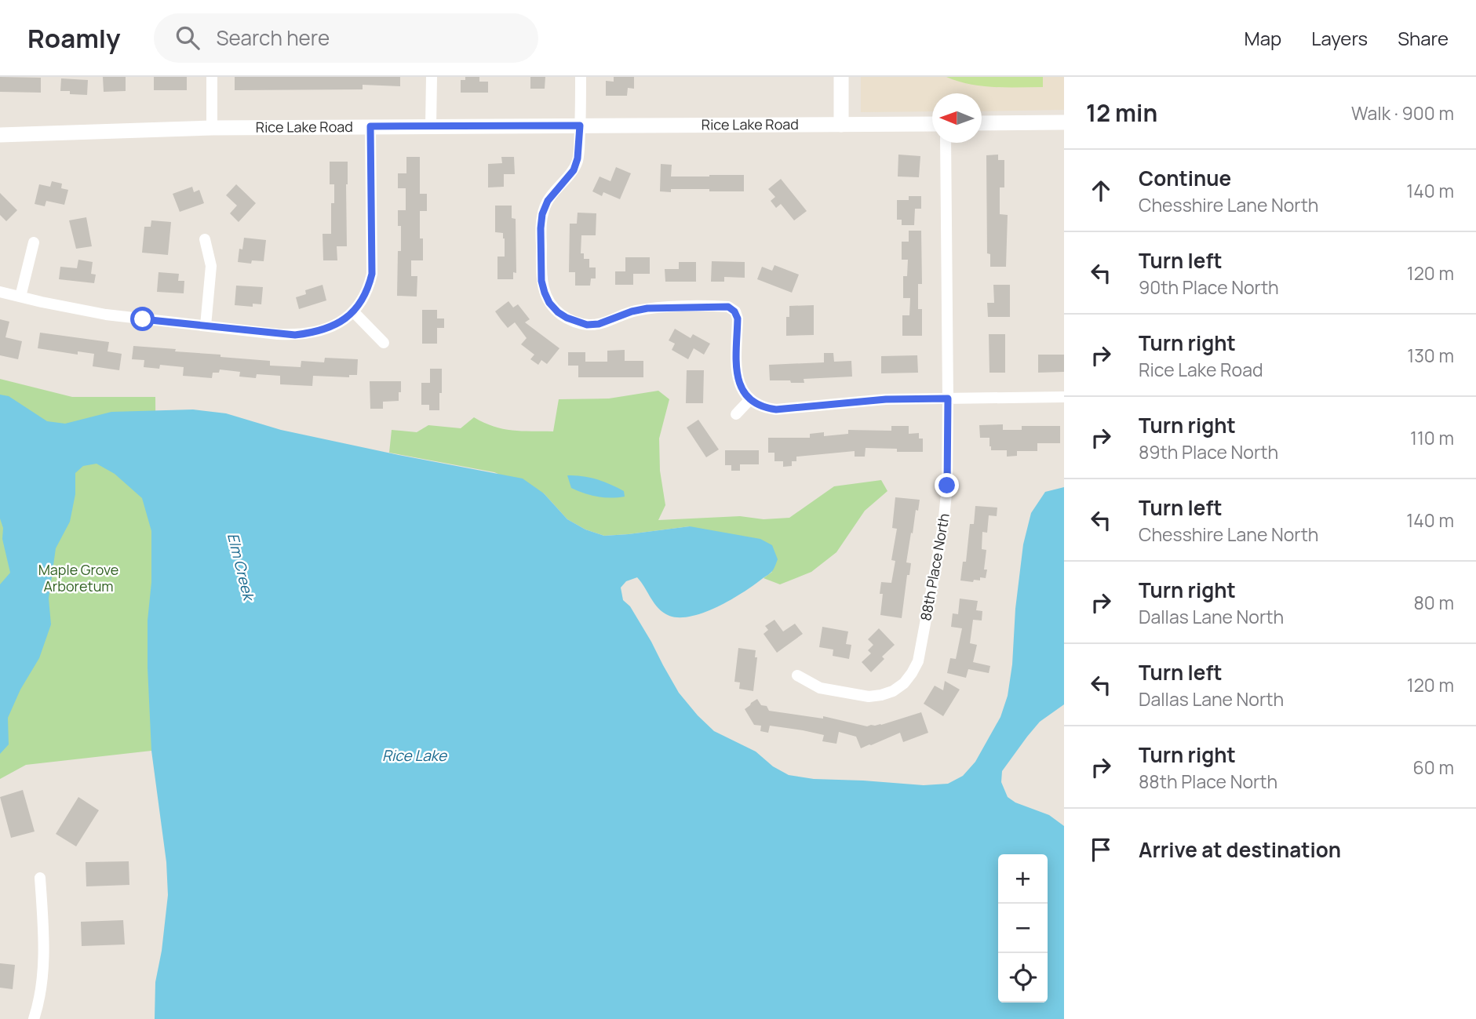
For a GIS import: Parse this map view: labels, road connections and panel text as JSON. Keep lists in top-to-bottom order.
{
  "streets": {
    "street": ["Rice Lake Road", "88th Place North"]
  },
  "water": ["Elm Creek", "Rice Lake"],
  "parks": ["Maple Grove Arboretum"],
  "north": "left",
  "page": {
    "header": "Roamly",
    "search": "Search here",
    "nav": ["Map", "Layers", "Share"],
    "heading": ["12 min", "Walk · 900 m"],
    "list": [
      ["Continue", "Chesshire Lane North", "140 m"],
      ["Turn left", "90th Place North", "120 m"],
      ["Turn right", "Rice Lake Road", "130 m"],
      ["Turn right", "89th Place North", "110 m"],
      ["Turn left", "Chesshire Lane North", "140 m"],
      ["Turn right", "Dallas Lane North", "80 m"],
      ["Turn left", "Dallas Lane North", "120 m"],
      ["Turn right", "88th Place North", "60 m"],
      "Arrive at destination"
    ],
    "map_buttons": ["+", "−"]
  }
}
